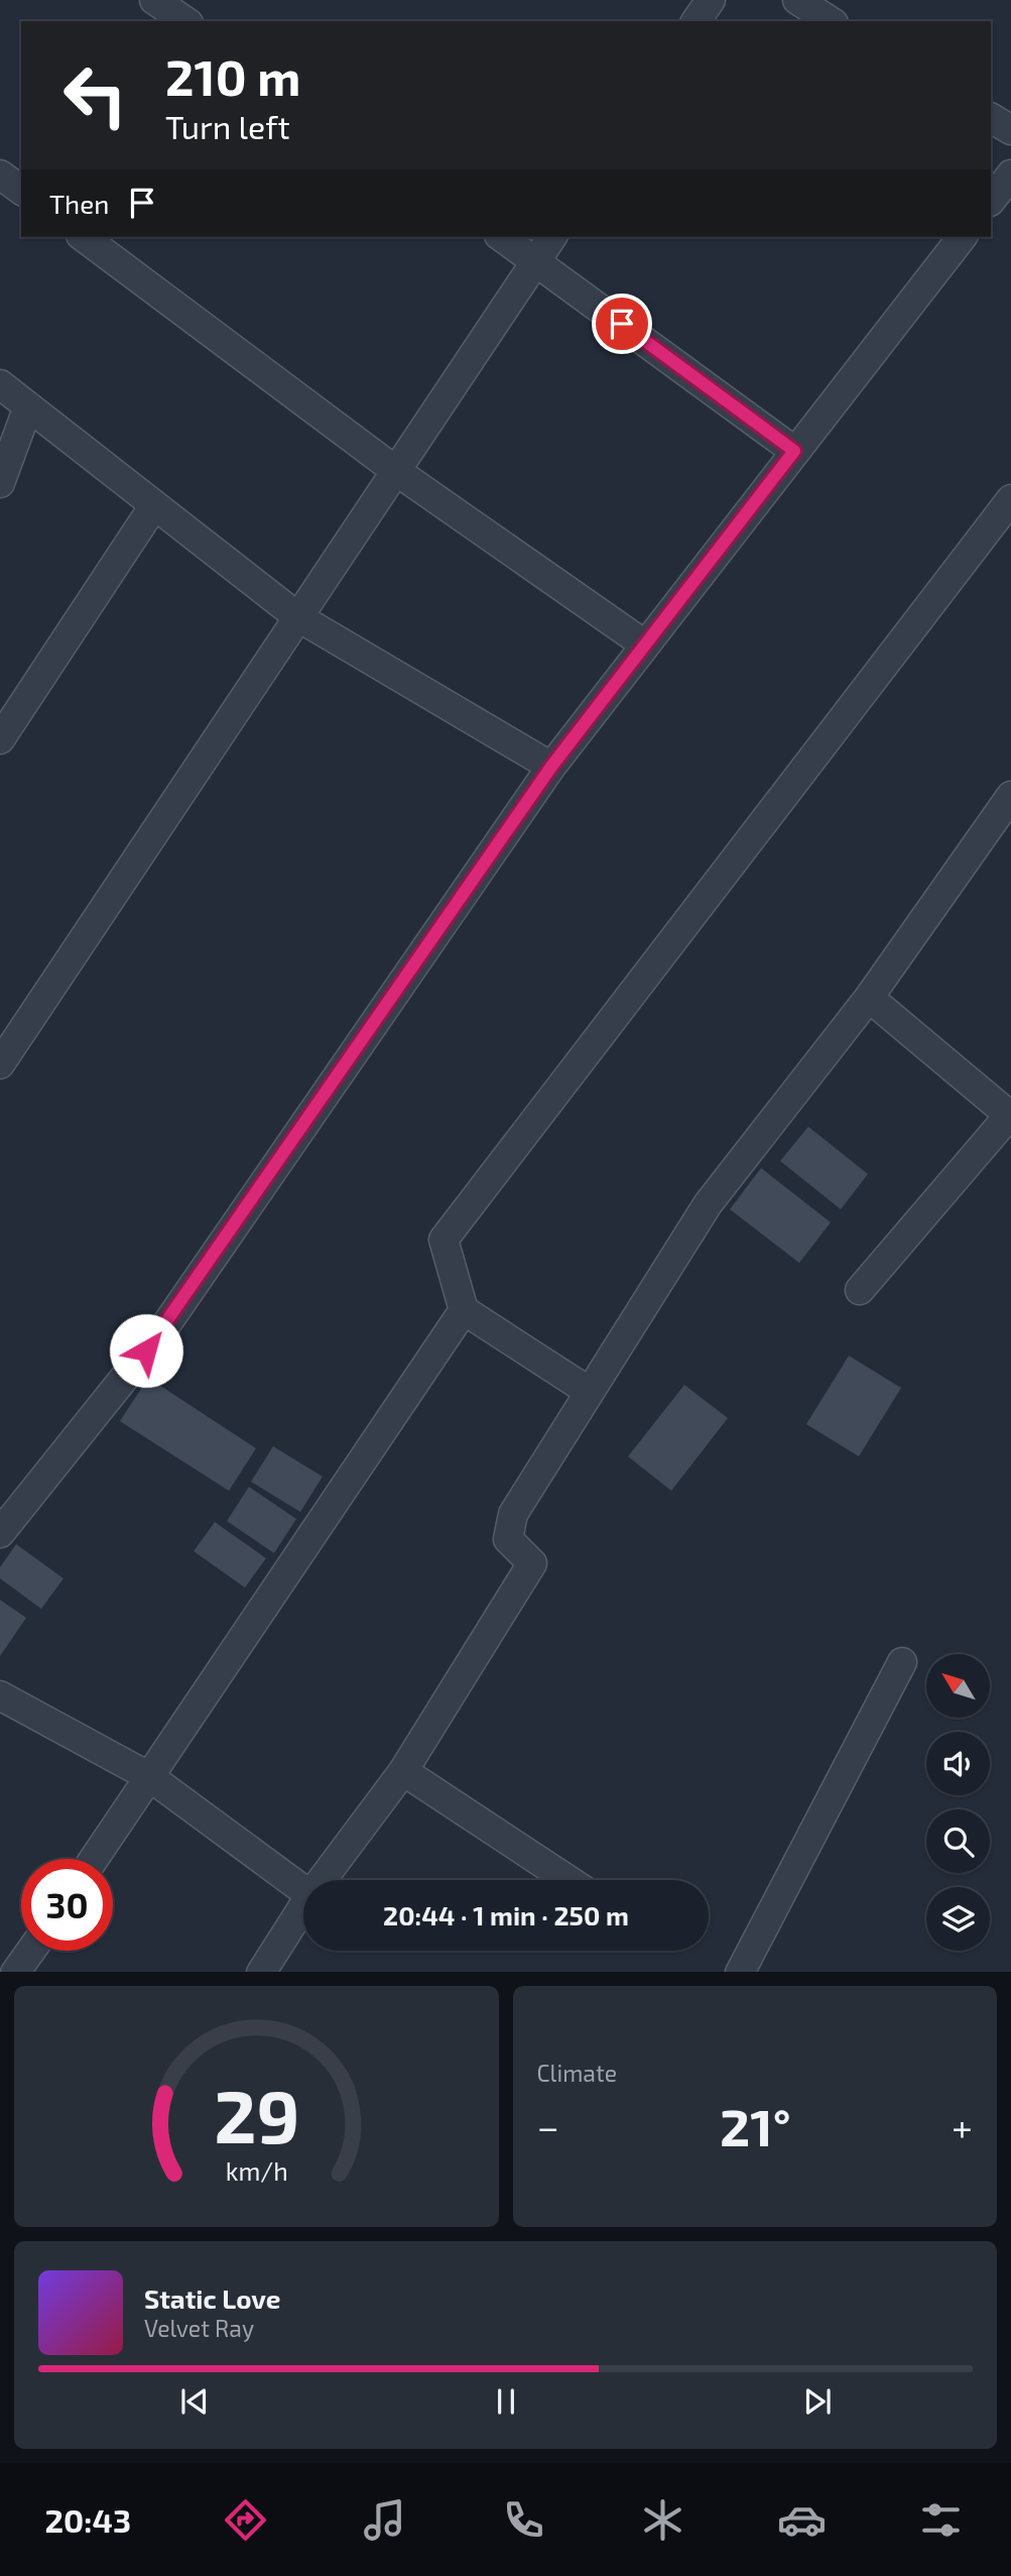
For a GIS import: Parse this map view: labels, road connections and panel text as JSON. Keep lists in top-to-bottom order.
{
  "north": "top left",
  "page": {
    "turn": ["210 m", "Turn left"],
    "then": "Then",
    "limit": "30",
    "trip": "20:44 · 1 min · 250 m",
    "tile": "Climate",
    "heat": ["−", "21°", "+"],
    "song": ["Static Love", "Velvet Ray"],
    "tabs": "20:43",
    "gauge": ["29", "km/h"]
  }
}
